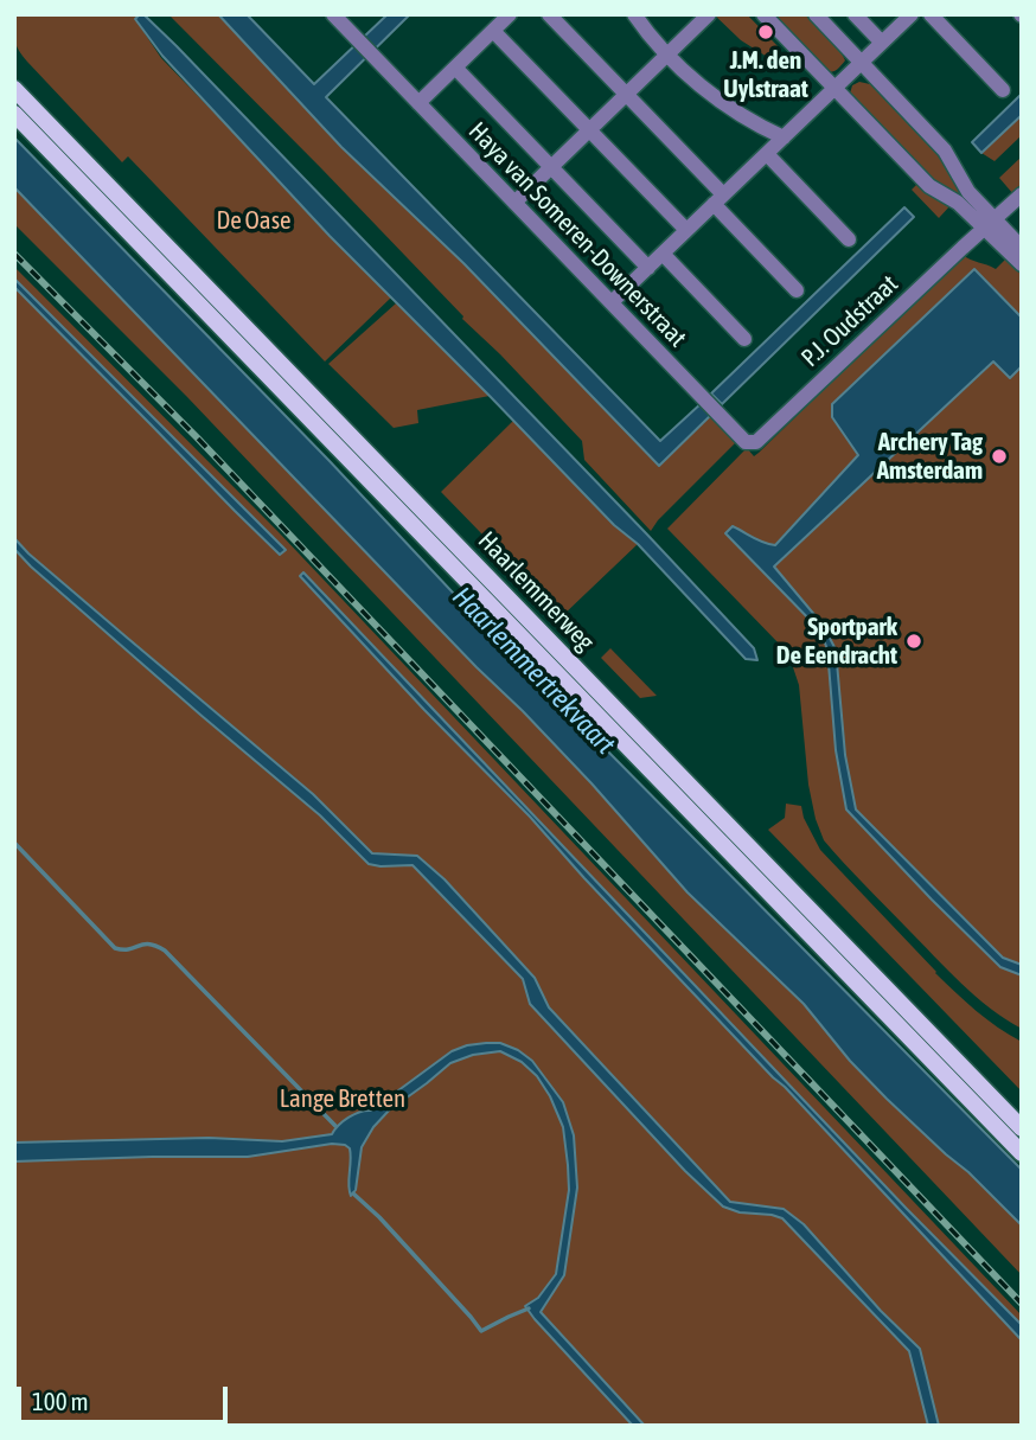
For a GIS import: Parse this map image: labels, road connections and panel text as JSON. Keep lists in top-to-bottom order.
{
  "streets": {
    "main road": ["Haarlemmerweg"],
    "street": ["Haya van Someren-Downerstraat", "P.J. Oudstraat"]
  },
  "crossings": [
    ["Haya van Someren-Downerstraat", "P.J. Oudstraat"]
  ],
  "water": ["Haarlemmertrekvaart"],
  "parks": ["De Oase", "Lange Bretten"],
  "places": ["J.M. den Uylstraat", "Archery Tag Amsterdam", "Sportpark De Eendracht"],
  "scale_bar": "100 m"
}
